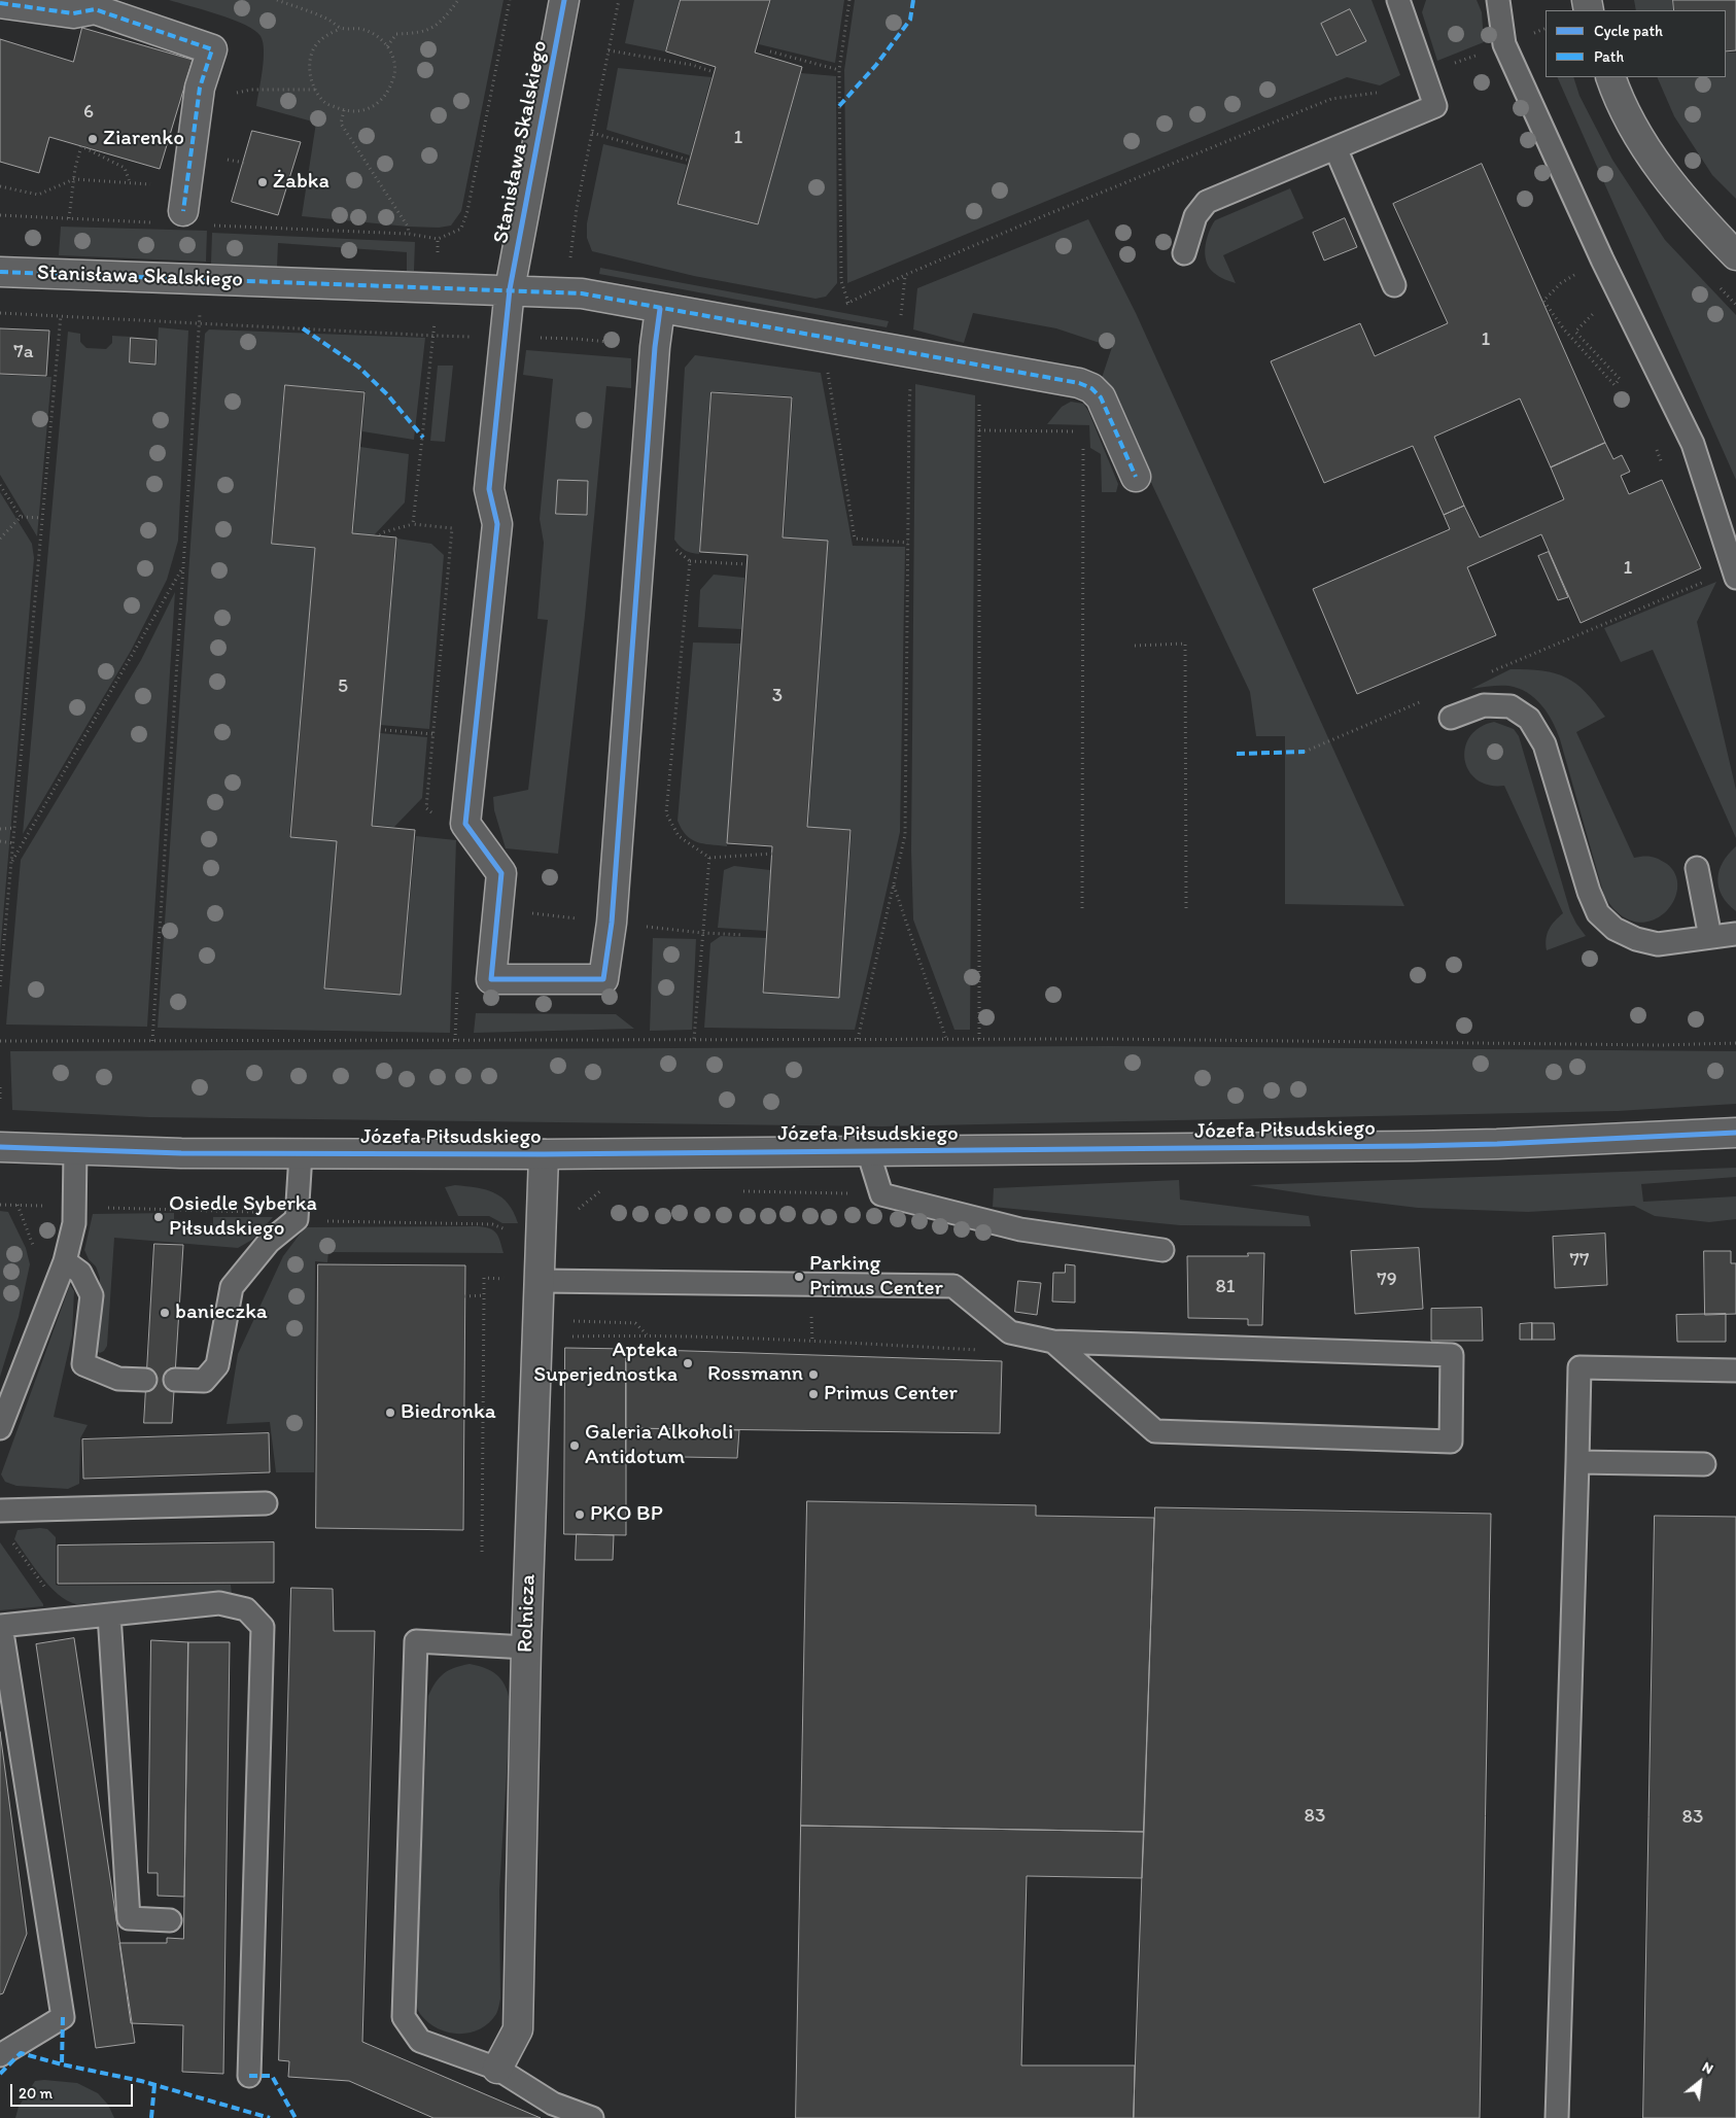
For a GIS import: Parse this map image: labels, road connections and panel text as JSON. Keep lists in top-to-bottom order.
{
  "streets": {
    "street": ["Stanisława Skalskiego", "Józefa Piłsudskiego", "Rolnicza"]
  },
  "crossings": [
    ["Józefa Piłsudskiego", "Rolnicza"]
  ],
  "places": [
    "Ziarenko",
    "Żabka",
    "Osiedle Syberka Piłsudskiego",
    "Parking Primus Center",
    "banieczka",
    "Apteka Superjednostka",
    "Rossmann",
    "Primus Center",
    "Biedronka",
    "Galeria Alkoholi Antidotum",
    "PKO BP"
  ],
  "house_numbers": [
    "6",
    "1",
    "1",
    "7a",
    "1",
    "5",
    "3",
    "77",
    "79",
    "81",
    "83",
    "83"
  ],
  "legend": ["Cycle path", "Path"],
  "scale_bar": "20 m",
  "north": "top right"
}
